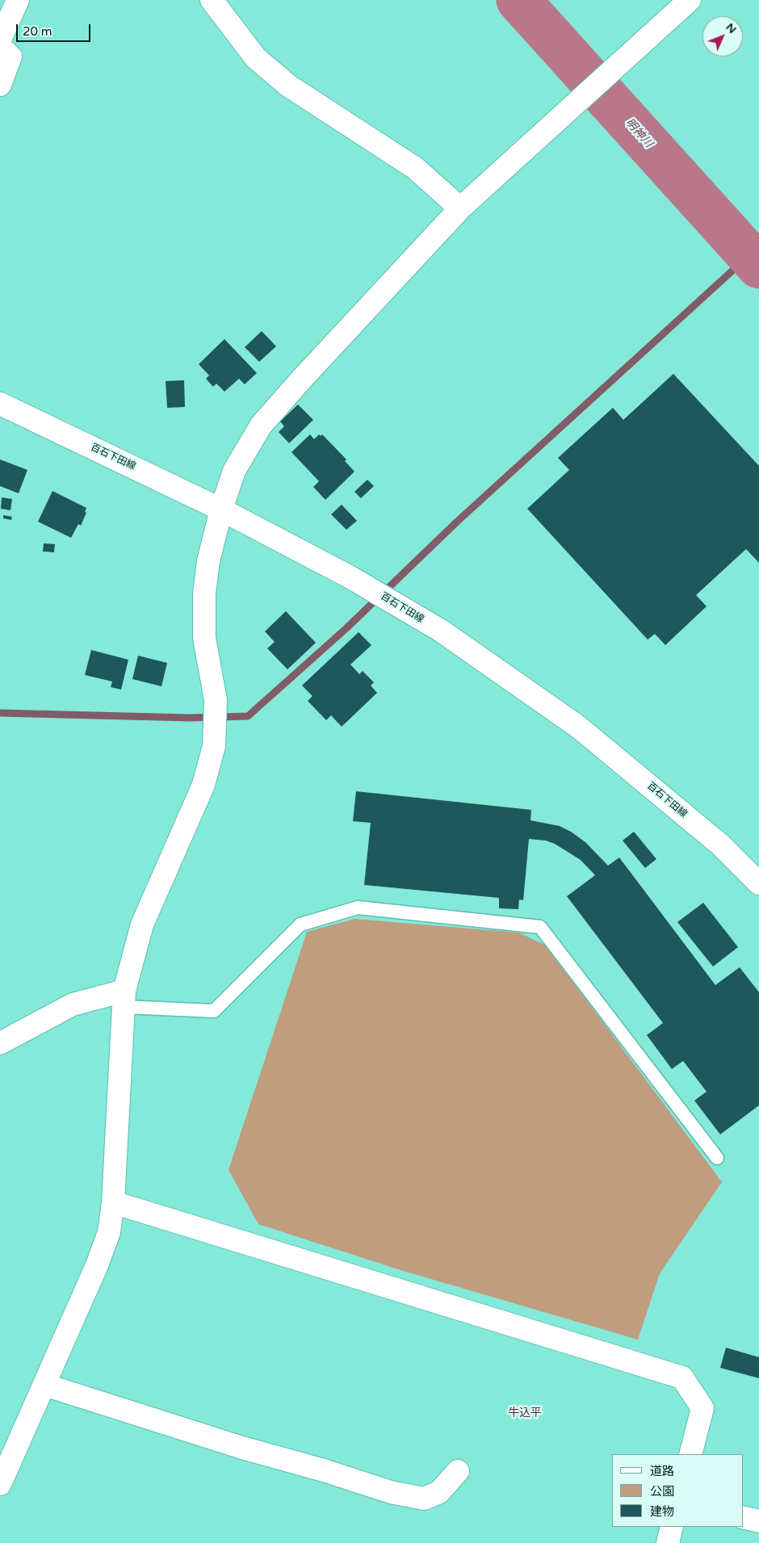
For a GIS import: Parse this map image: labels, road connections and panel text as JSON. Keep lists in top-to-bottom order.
{
  "streets": {
    "street": ["百石下田線"]
  },
  "districts": ["牛込平"],
  "water": ["明神川"],
  "legend": ["道路", "公園", "建物"],
  "scale_bar": "20 m",
  "north": "top right"
}
